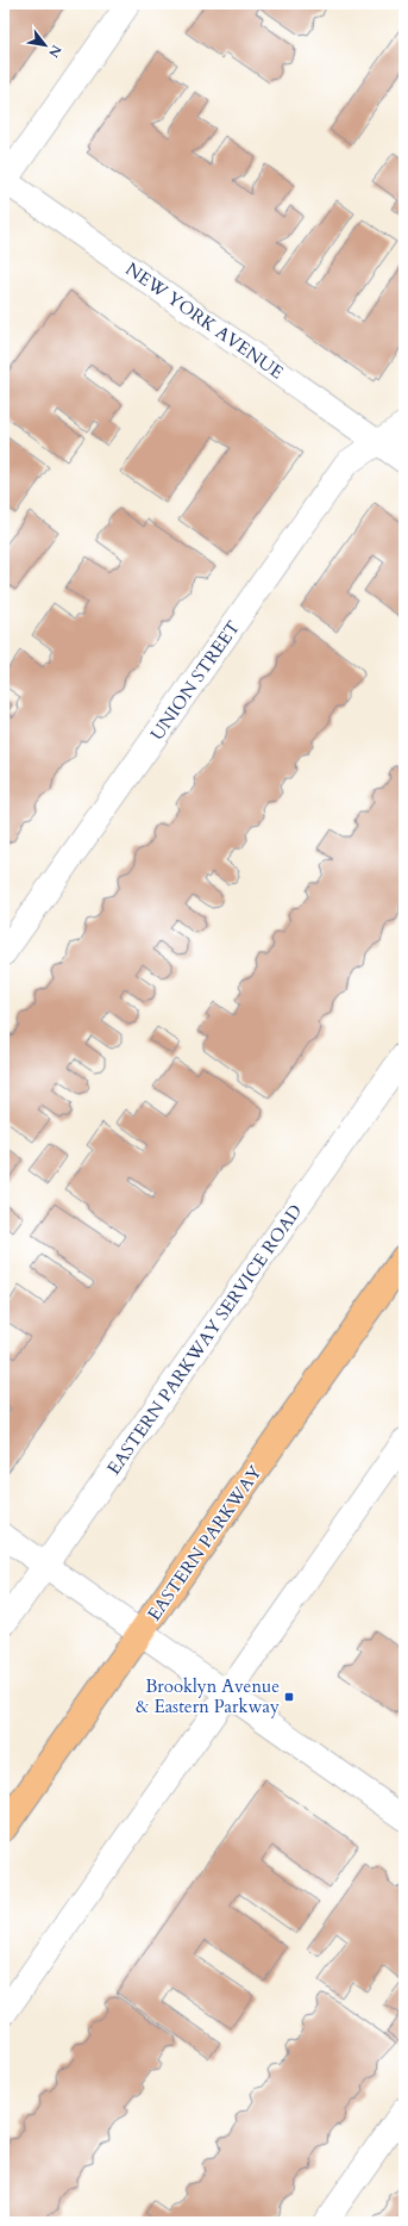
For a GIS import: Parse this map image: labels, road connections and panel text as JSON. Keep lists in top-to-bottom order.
{
  "streets": {
    "main road": ["EASTERN PARKWAY"],
    "street": ["NEW YORK AVENUE", "UNION STREET", "EASTERN PARKWAY SERVICE ROAD"]
  },
  "crossings": [
    ["NEW YORK AVENUE", "UNION STREET"]
  ],
  "places": {
    "transit": ["Brooklyn Avenue & Eastern Parkway"]
  },
  "north": "bottom right"
}
